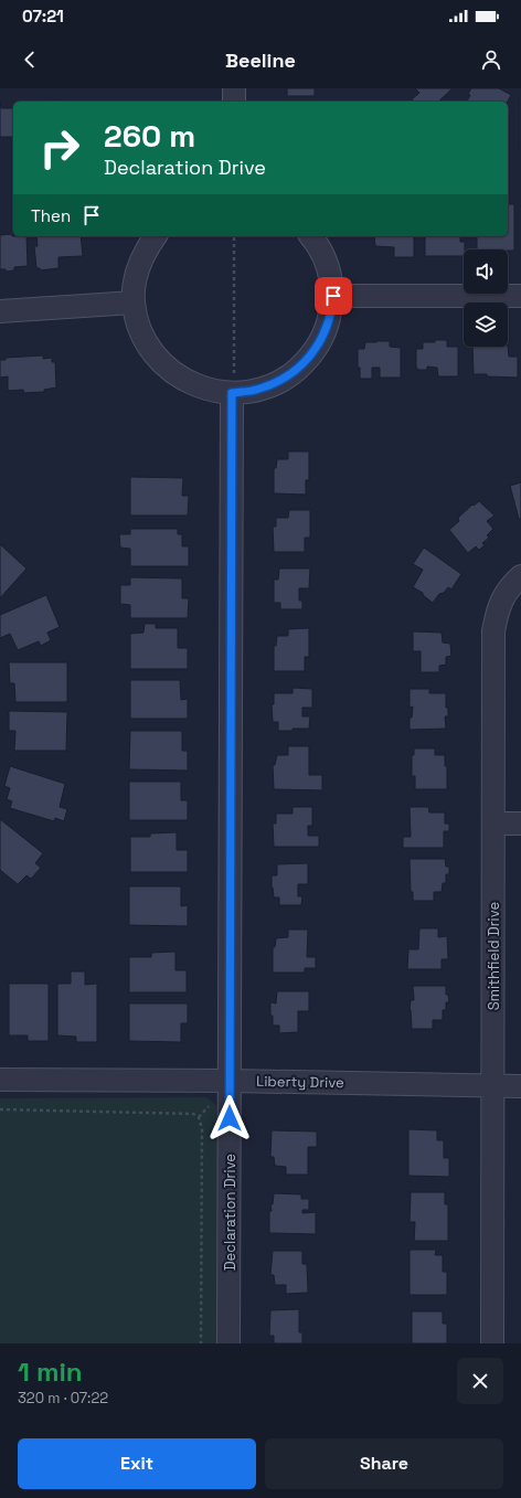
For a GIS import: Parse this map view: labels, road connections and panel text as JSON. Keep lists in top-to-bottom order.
{
  "streets": {
    "street": ["Smithfield Drive", "Liberty Drive", "Declaration Drive"]
  },
  "crossings": [
    ["Smithfield Drive", "Liberty Drive"],
    ["Liberty Drive", "Declaration Drive"]
  ],
  "page": {
    "status": "07:21",
    "header": "Beeline",
    "turn": ["260 m", "Declaration Drive"],
    "then": "Then",
    "heading": ["1 min", "320 m · 07:22"],
    "buttons": ["Exit", "Share"]
  }
}
